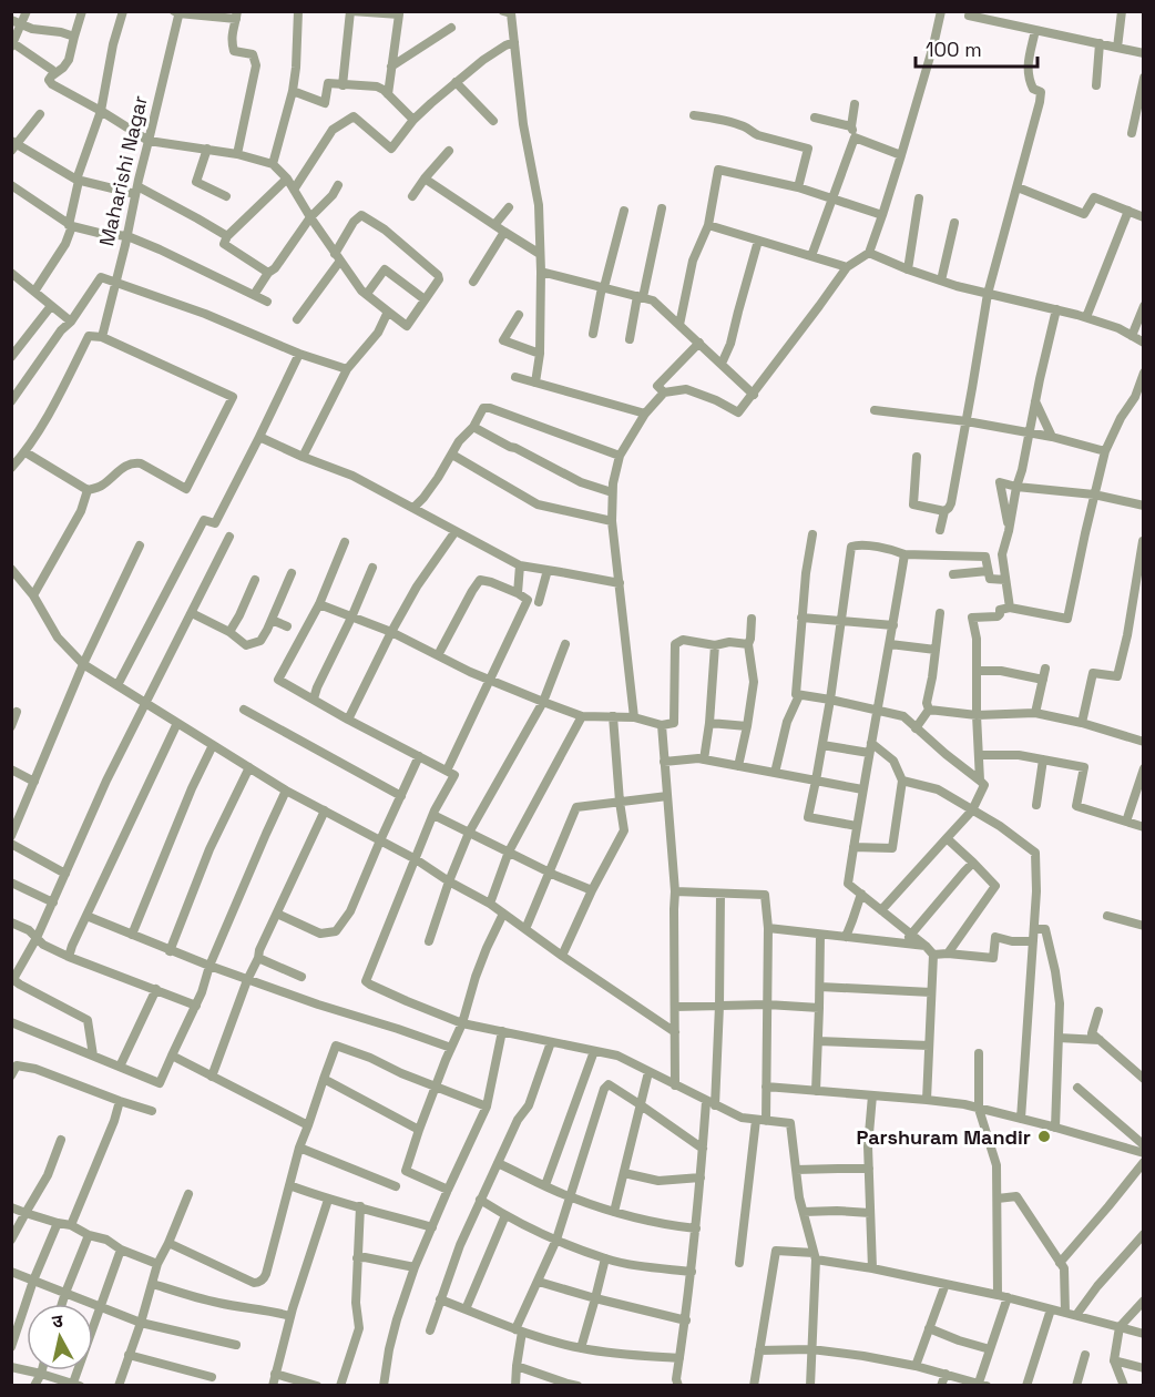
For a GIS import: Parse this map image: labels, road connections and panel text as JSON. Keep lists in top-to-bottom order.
{
  "streets": {
    "street": ["Maharishi Nagar"]
  },
  "places": ["Parshuram Mandir"],
  "scale_bar": "100 m",
  "north": "top"
}
